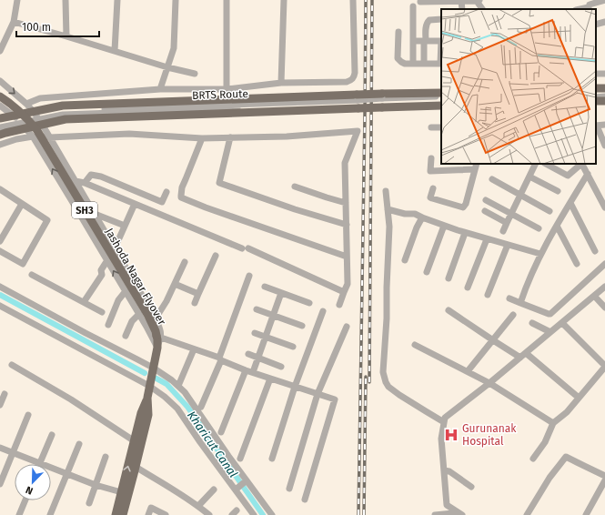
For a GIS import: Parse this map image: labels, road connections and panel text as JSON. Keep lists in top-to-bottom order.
{
  "streets": {
    "main road": ["SH3", "Jashoda Nagar Flyover"]
  },
  "crossings": [
    ["SH3", "Jashoda Nagar Flyover"]
  ],
  "water": ["Kharicut Canal"],
  "places": {
    "hospital": ["Gurunanak Hospital"]
  },
  "scale_bar": "100 m",
  "north": "bottom left"
}
